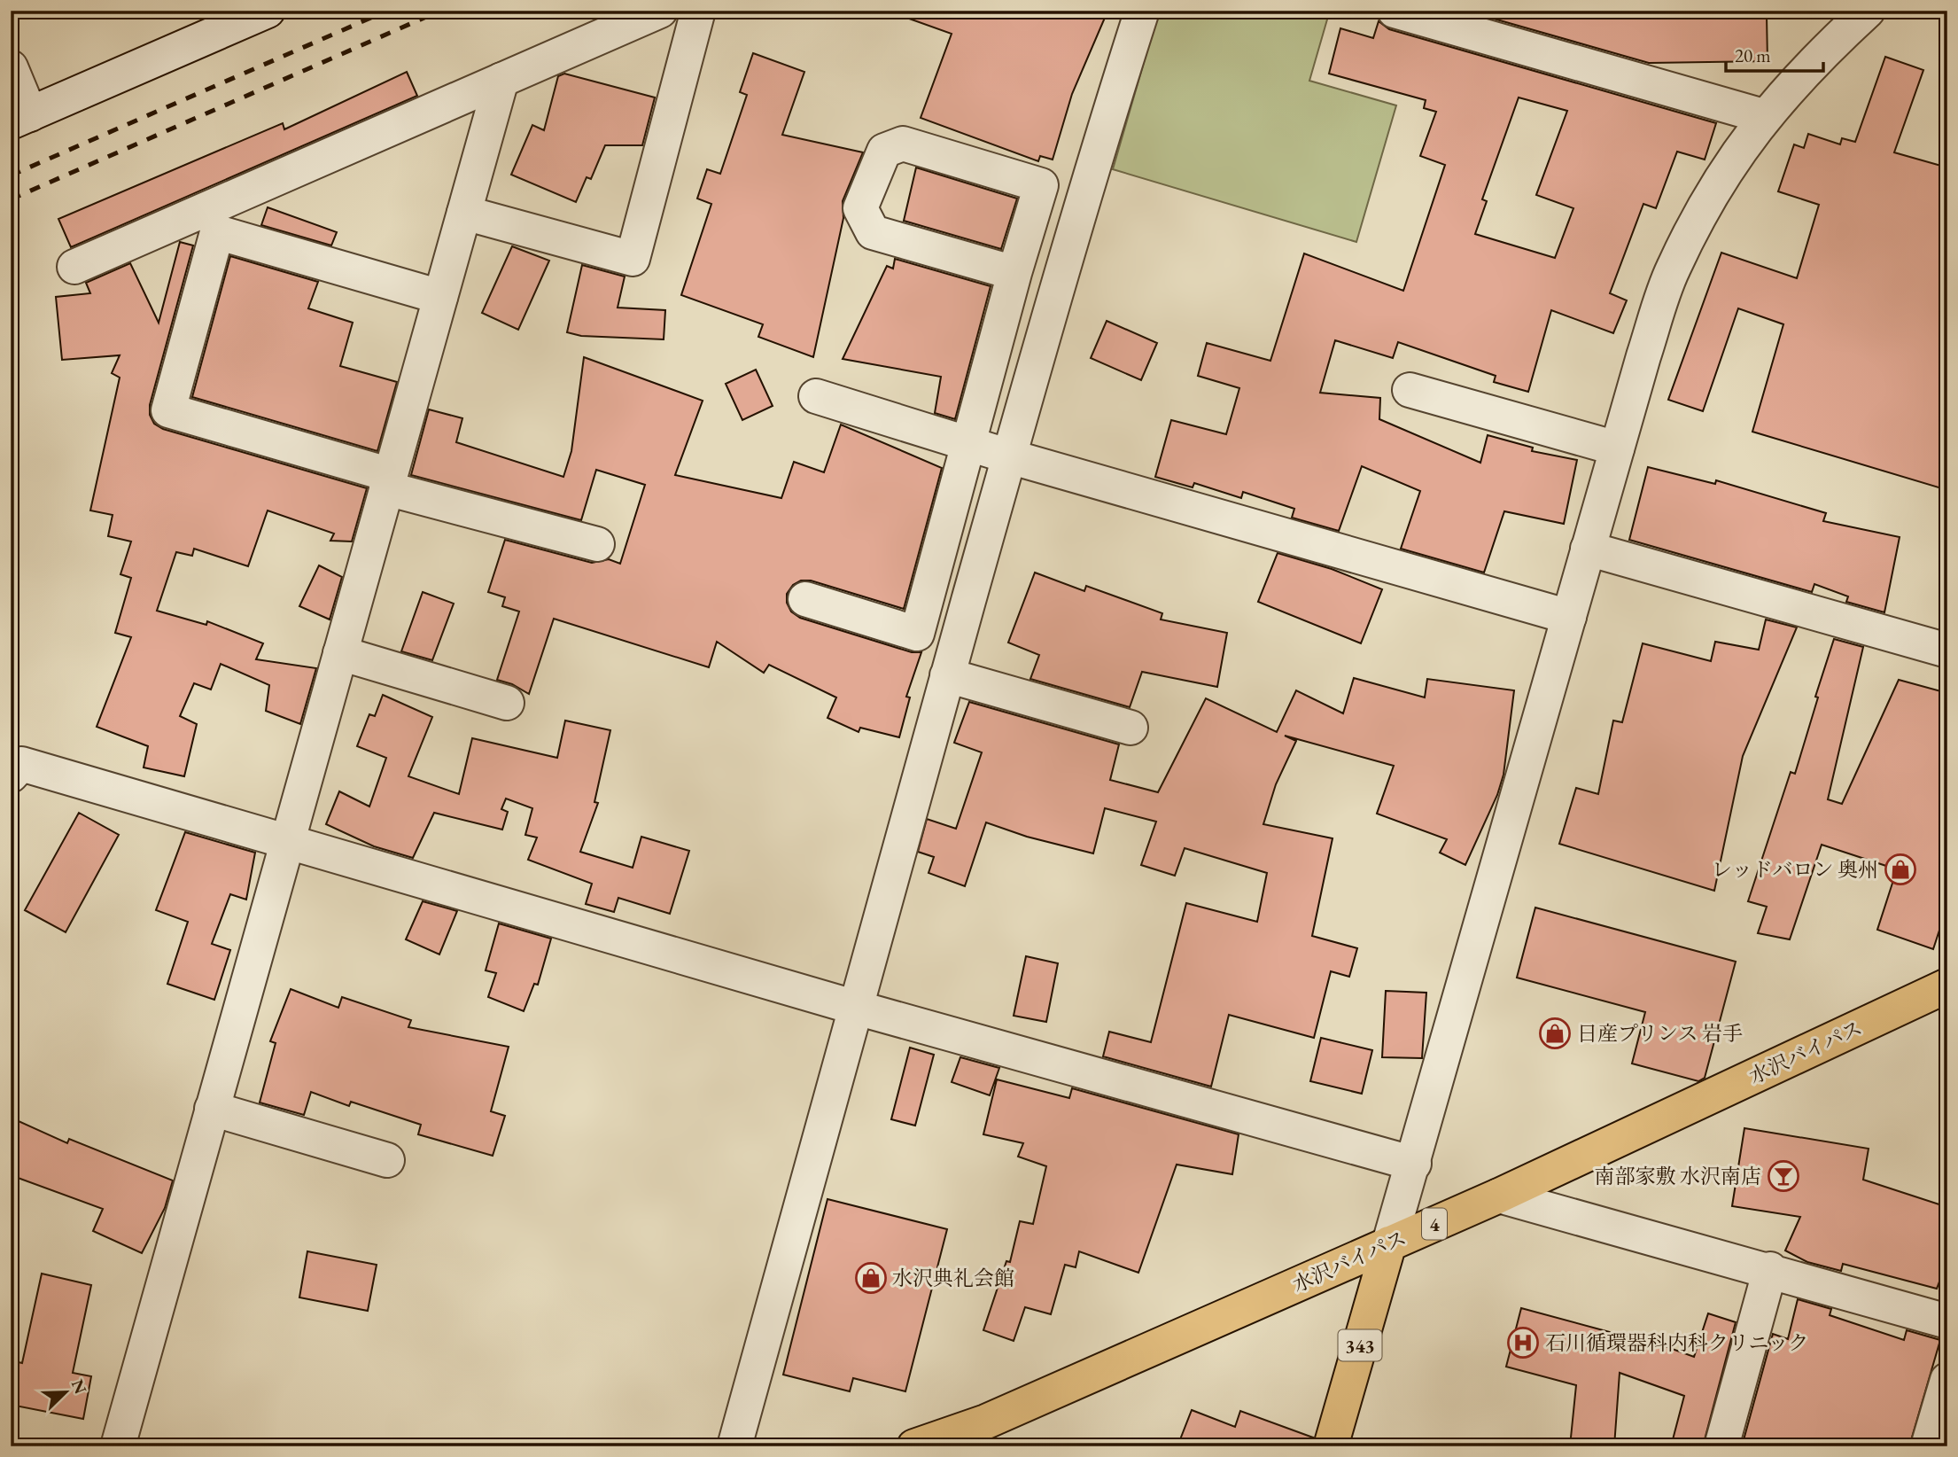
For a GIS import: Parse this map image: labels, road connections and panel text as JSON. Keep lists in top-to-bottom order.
{
  "streets": {
    "highway": ["水沢バイパス", "4", "343"]
  },
  "crossings": [
    ["水沢バイパス", "343"]
  ],
  "places": {
    "shop": ["レッドバロン 奥州", "日産プリンス 岩手", "水沢典礼会館"],
    "bar": ["南部家敷 水沢南店"],
    "hospital": ["石川循環器科内科クリニック"]
  },
  "scale_bar": "20 m",
  "north": "top right"
}
